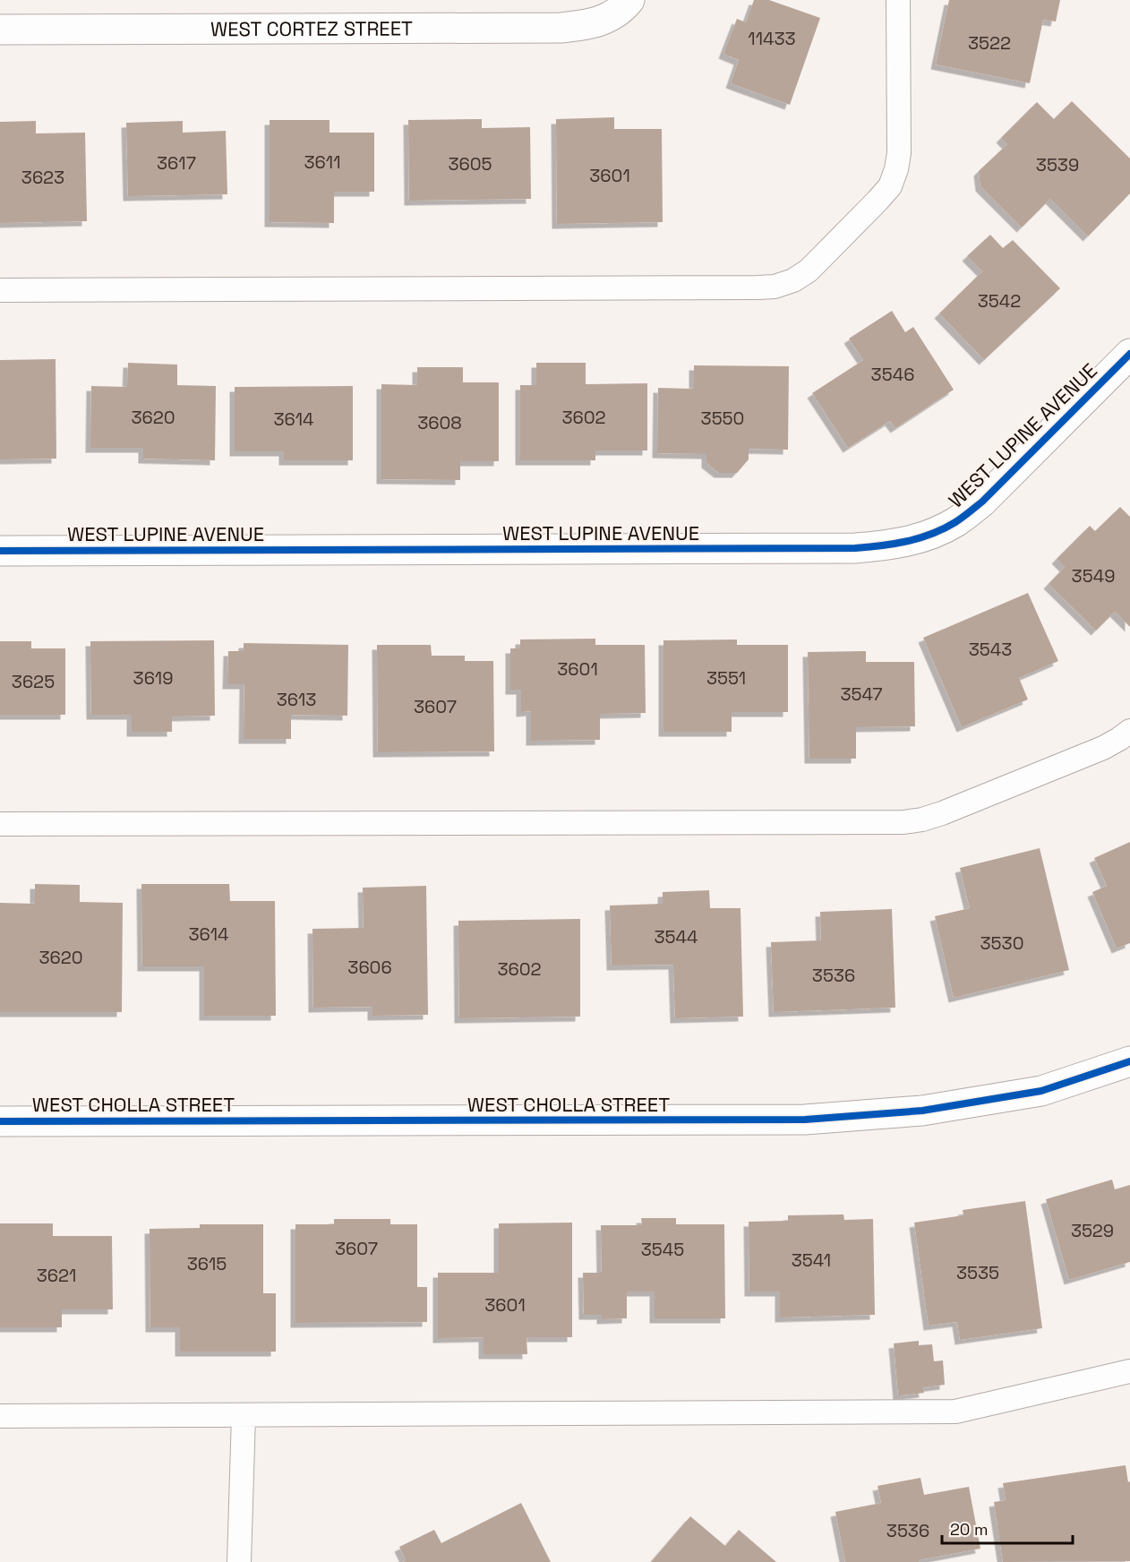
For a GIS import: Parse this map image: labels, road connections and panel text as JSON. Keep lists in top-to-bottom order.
{
  "streets": {
    "street": ["WEST CORTEZ STREET", "WEST LUPINE AVENUE", "WEST CHOLLA STREET"]
  },
  "house_numbers": [
    "11433",
    "3522",
    "3611",
    "3617",
    "3605",
    "3539",
    "3601",
    "3623",
    "3542",
    "3546",
    "3620",
    "3602",
    "3550",
    "3614",
    "3608",
    "3549",
    "3543",
    "3601",
    "3619",
    "3551",
    "3625",
    "3547",
    "3613",
    "3607",
    "3614",
    "3544",
    "3530",
    "3620",
    "3606",
    "3602",
    "3536",
    "3529",
    "3607",
    "3545",
    "3541",
    "3615",
    "3535",
    "3621",
    "3601",
    "3536"
  ],
  "scale_bar": "20 m"
}
